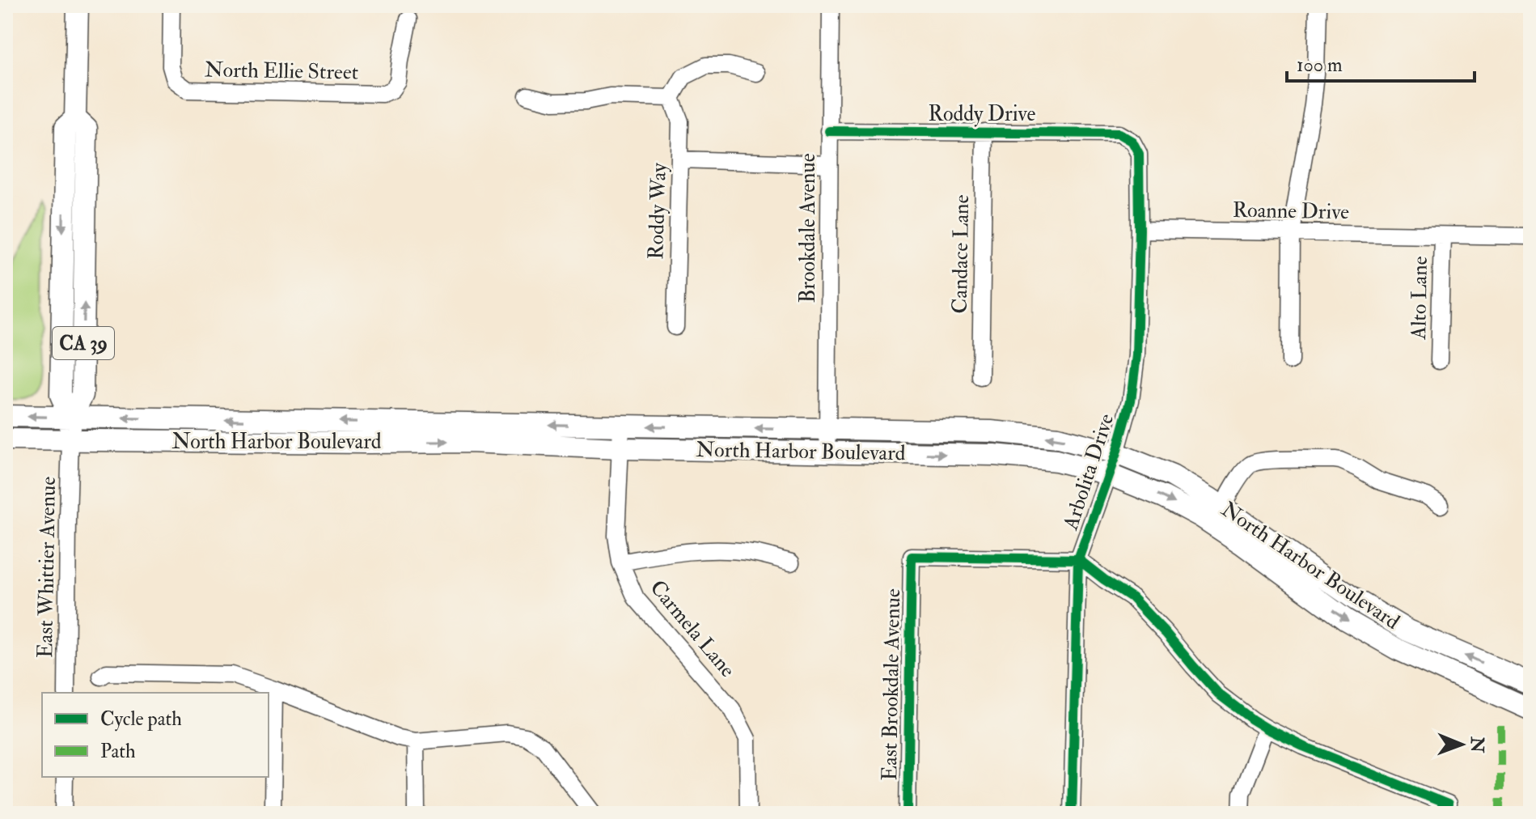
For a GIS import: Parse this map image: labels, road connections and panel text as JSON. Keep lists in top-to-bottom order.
{
  "streets": {
    "main road": ["CA 39", "North Harbor Boulevard"],
    "street": [
      "North Ellie Street",
      "Roddy Drive",
      "Roddy Way",
      "Roanne Drive",
      "Brookdale Avenue",
      "Candace Lane",
      "Alto Lane",
      "Arbolita Drive",
      "East Whittier Avenue",
      "Carmela Lane",
      "East Brookdale Avenue"
    ]
  },
  "crossings": [
    ["Roddy Drive", "Brookdale Avenue"],
    ["Roddy Drive", "Candace Lane"],
    ["Roddy Drive", "Arbolita Drive"],
    ["Roanne Drive", "Alto Lane"],
    ["Roanne Drive", "Arbolita Drive"],
    ["Brookdale Avenue", "North Harbor Boulevard"],
    ["CA 39", "North Harbor Boulevard"],
    ["CA 39", "East Whittier Avenue"],
    ["North Harbor Boulevard", "Arbolita Drive"],
    ["North Harbor Boulevard", "East Whittier Avenue"],
    ["North Harbor Boulevard", "Carmela Lane"],
    ["Arbolita Drive", "East Brookdale Avenue"]
  ],
  "legend": ["Cycle path", "Path"],
  "scale_bar": "100 m",
  "north": "right"
}
